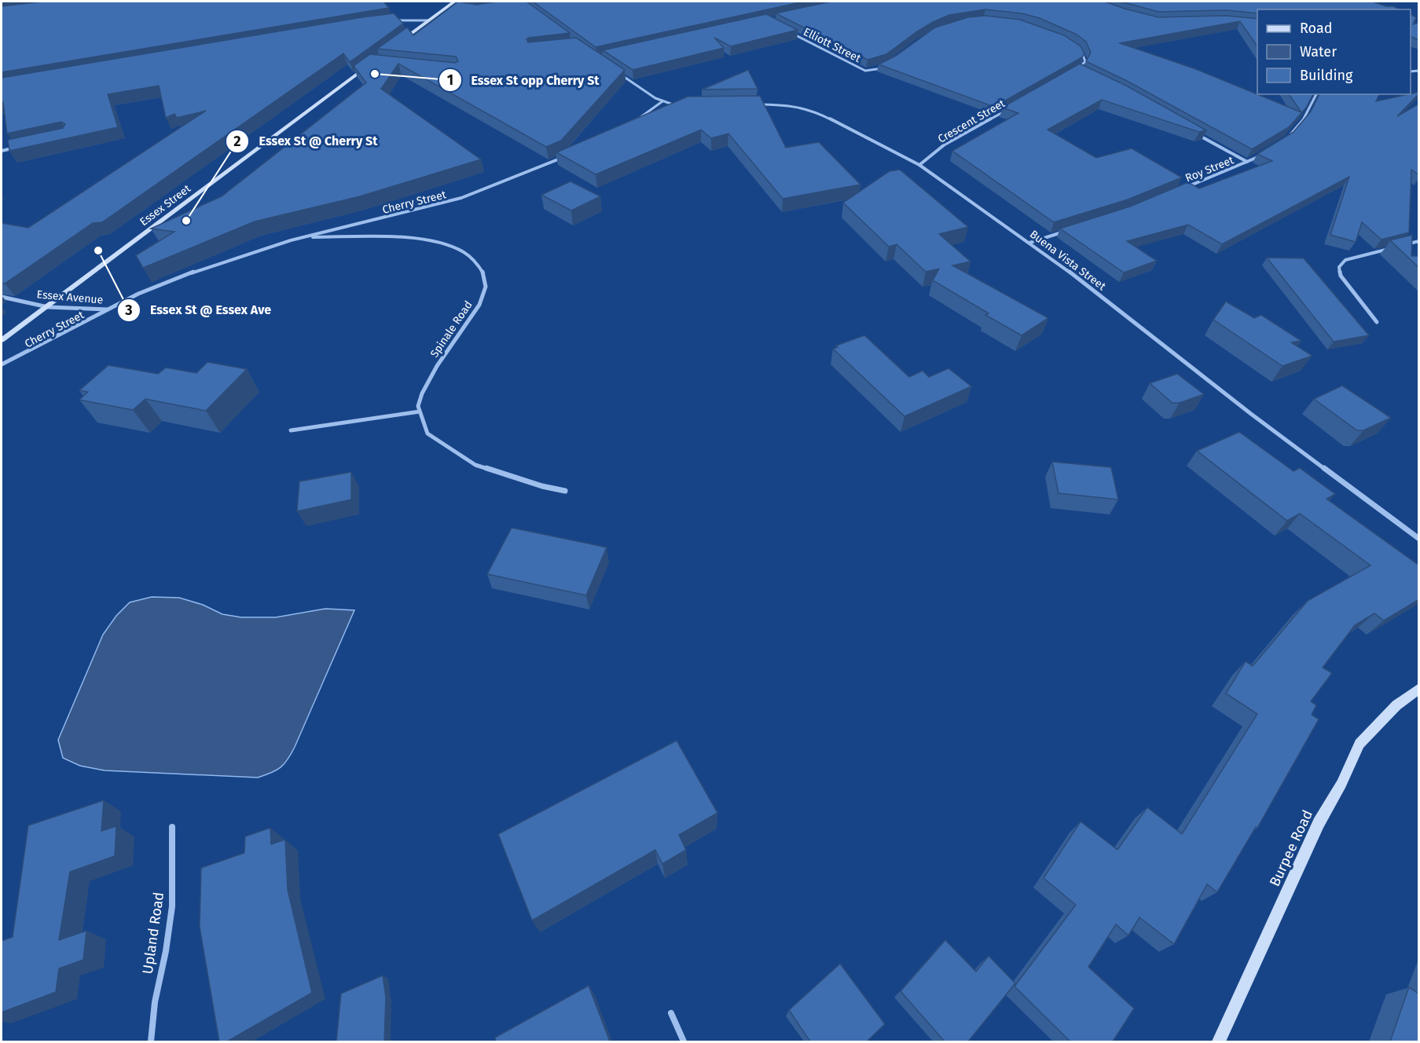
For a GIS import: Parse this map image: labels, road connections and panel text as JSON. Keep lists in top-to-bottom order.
{
  "streets": {
    "main road": ["Essex Street", "Burpee Road"],
    "street": [
      "Elliott Street",
      "Crescent Street",
      "Roy Street",
      "Cherry Street",
      "Buena Vista Street",
      "Essex Avenue",
      "Spinale Road",
      "Upland Road"
    ]
  },
  "crossings": [
    ["Crescent Street", "Buena Vista Street"],
    ["Cherry Street", "Essex Avenue"],
    ["Cherry Street", "Spinale Road"],
    ["Essex Street", "Essex Avenue"]
  ],
  "places": ["Essex St opp Cherry St", "Essex St @ Cherry St", "Essex St @ Essex Ave"],
  "legend": ["Road", "Water", "Building"]
}
